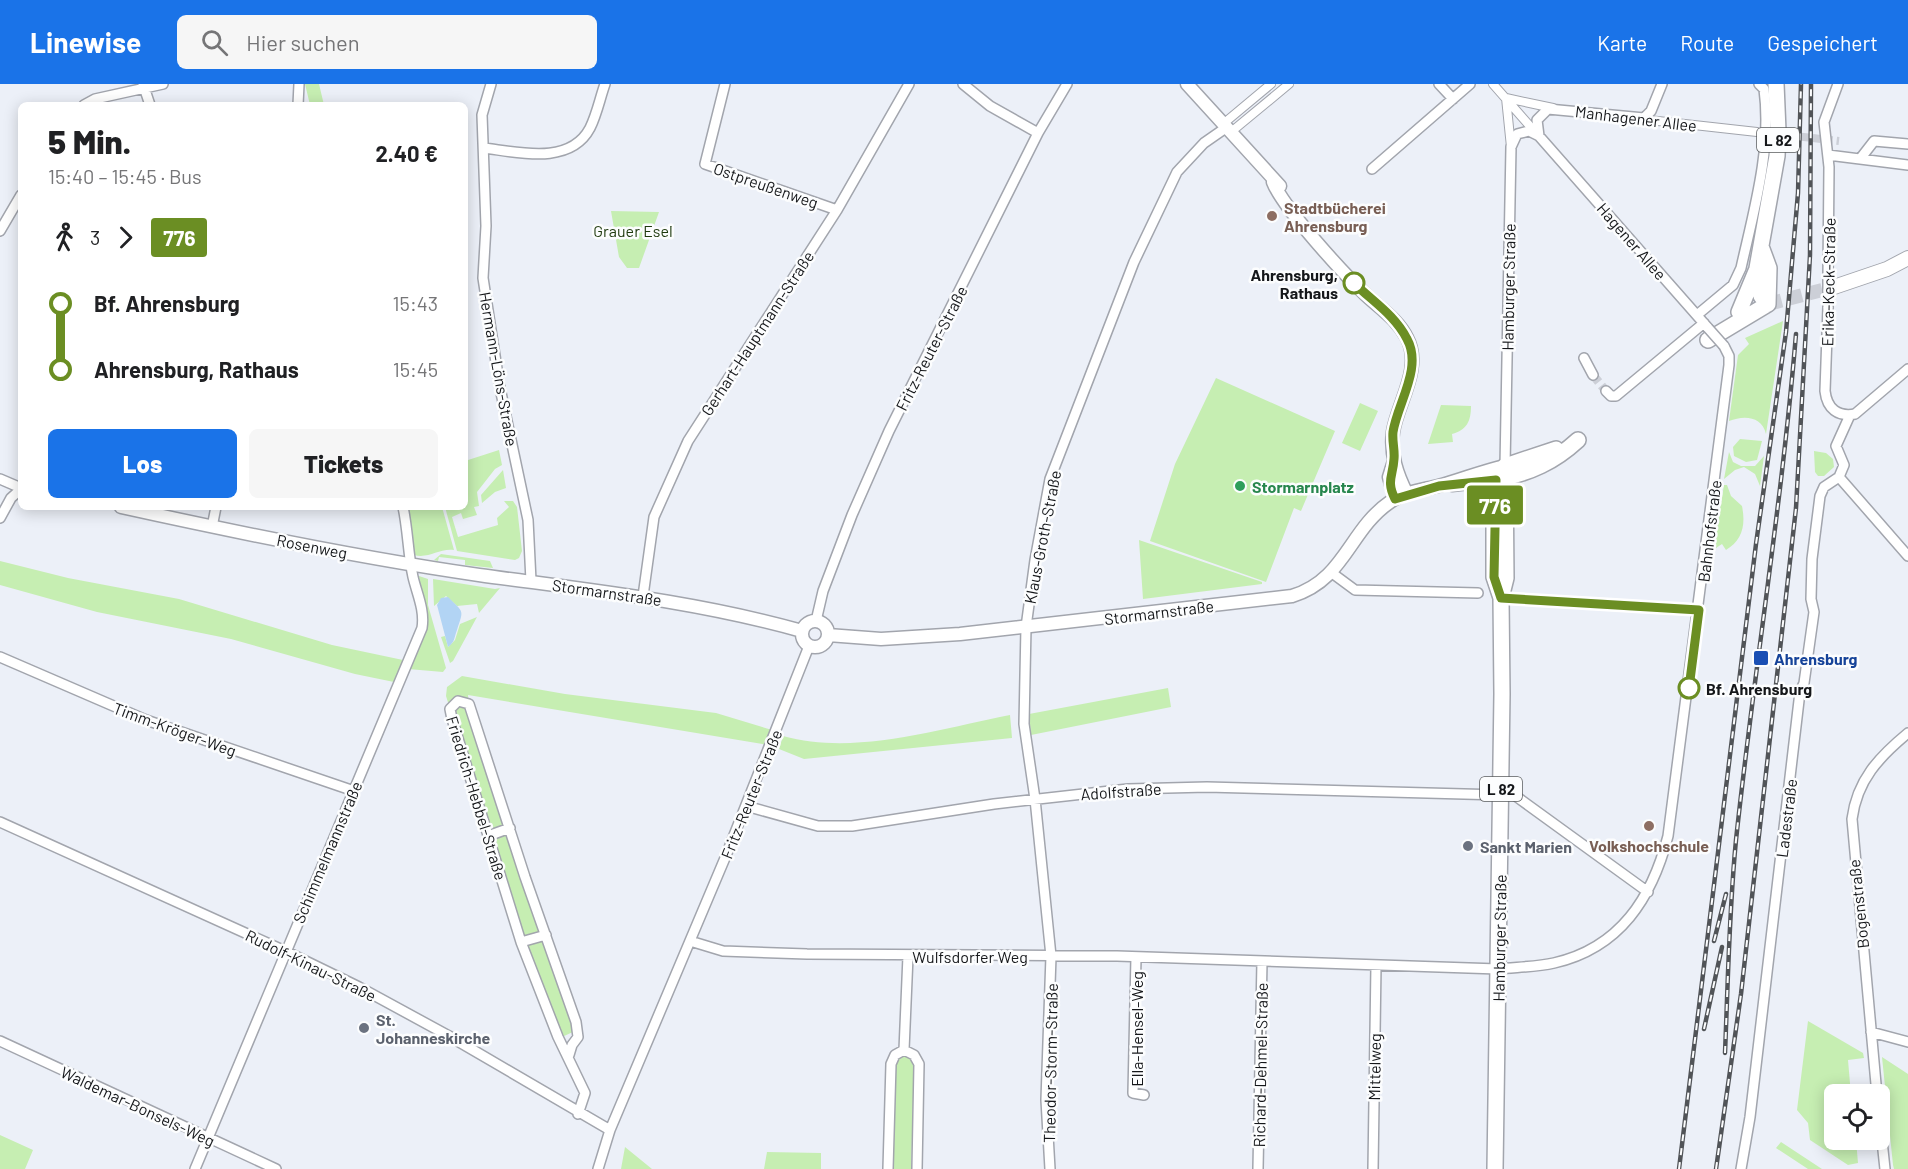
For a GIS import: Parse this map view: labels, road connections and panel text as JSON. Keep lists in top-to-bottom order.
{
  "streets": {
    "main road": ["L 82", "Hamburger Straße"],
    "street": [
      "Manhagener Allee",
      "Ostpreußenweg",
      "Hagener Allee",
      "Erika-Keck-Straße",
      "Gerhart-Hauptmann-Straße",
      "Fritz-Reuter-Straße",
      "Hermann-Löns-Straße",
      "Bahnhofstraße",
      "Klaus-Groth-Straße",
      "Rosenweg",
      "Stormarnstraße",
      "Timm-Kröger-Weg",
      "Adolfstraße",
      "Friedrich-Hebbel-Straße",
      "Ladestraße",
      "Schimmelmannstraße",
      "Bogenstraße",
      "Wulfsdorfer Weg",
      "Rudolf-Kinau-Straße",
      "Ella-Hensel-Weg",
      "Theodor-Storm-Straße",
      "Richard-Dehmel-Straße",
      "Mittelweg",
      "Waldemar-Bonsels-Weg"
    ]
  },
  "crossings": [
    ["Manhagener Allee", "Hagener Allee"],
    ["Ostpreußenweg", "Gerhart-Hauptmann-Straße"],
    ["Hagener Allee", "Bahnhofstraße"],
    ["Hamburger Straße", "Bahnhofstraße"],
    ["Hamburger Straße", "Adolfstraße"],
    ["Hamburger Straße", "Wulfsdorfer Weg"],
    ["Gerhart-Hauptmann-Straße", "Stormarnstraße"],
    ["Fritz-Reuter-Straße", "Stormarnstraße"],
    ["Fritz-Reuter-Straße", "Adolfstraße"],
    ["Fritz-Reuter-Straße", "Wulfsdorfer Weg"],
    ["Hermann-Löns-Straße", "Stormarnstraße"],
    ["Bahnhofstraße", "Wulfsdorfer Weg"],
    ["Klaus-Groth-Straße", "Stormarnstraße"],
    ["Klaus-Groth-Straße", "Adolfstraße"],
    ["Klaus-Groth-Straße", "Wulfsdorfer Weg"],
    ["Klaus-Groth-Straße", "Theodor-Storm-Straße"],
    ["Rosenweg", "Stormarnstraße"],
    ["Rosenweg", "Schimmelmannstraße"],
    ["Stormarnstraße", "Schimmelmannstraße"],
    ["Timm-Kröger-Weg", "Schimmelmannstraße"],
    ["Friedrich-Hebbel-Straße", "Rudolf-Kinau-Straße"],
    ["Schimmelmannstraße", "Rudolf-Kinau-Straße"],
    ["Schimmelmannstraße", "Waldemar-Bonsels-Weg"],
    ["Wulfsdorfer Weg", "Ella-Hensel-Weg"],
    ["Wulfsdorfer Weg", "Theodor-Storm-Straße"],
    ["Wulfsdorfer Weg", "Richard-Dehmel-Straße"],
    ["Wulfsdorfer Weg", "Mittelweg"]
  ],
  "parks": ["Grauer Esel"],
  "places": {
    "other": [
      "Stadtbücherei Ahrensburg",
      "Ahrensburg, Rathaus",
      "Stormarnplatz",
      "Bf. Ahrensburg",
      "Volkshochschule",
      "Sankt Marien",
      "St. Johanneskirche"
    ],
    "transit": ["Ahrensburg"]
  },
  "lines": ["bus line 776"],
  "page": {
    "header": "Linewise",
    "search": "Hier suchen",
    "nav": ["Karte", "Route", "Gespeichert"],
    "on_map": "776",
    "heading": ["5 Min.", "15:40 – 15:45 · Bus", "2.40 €"],
    "legs": ["3", "776"],
    "list": [
      {
        "name": "Bf. Ahrensburg",
        "value": "15:43"
      },
      {
        "name": "Ahrensburg, Rathaus",
        "value": "15:45"
      }
    ],
    "buttons": ["Los", "Tickets"]
  }
}
